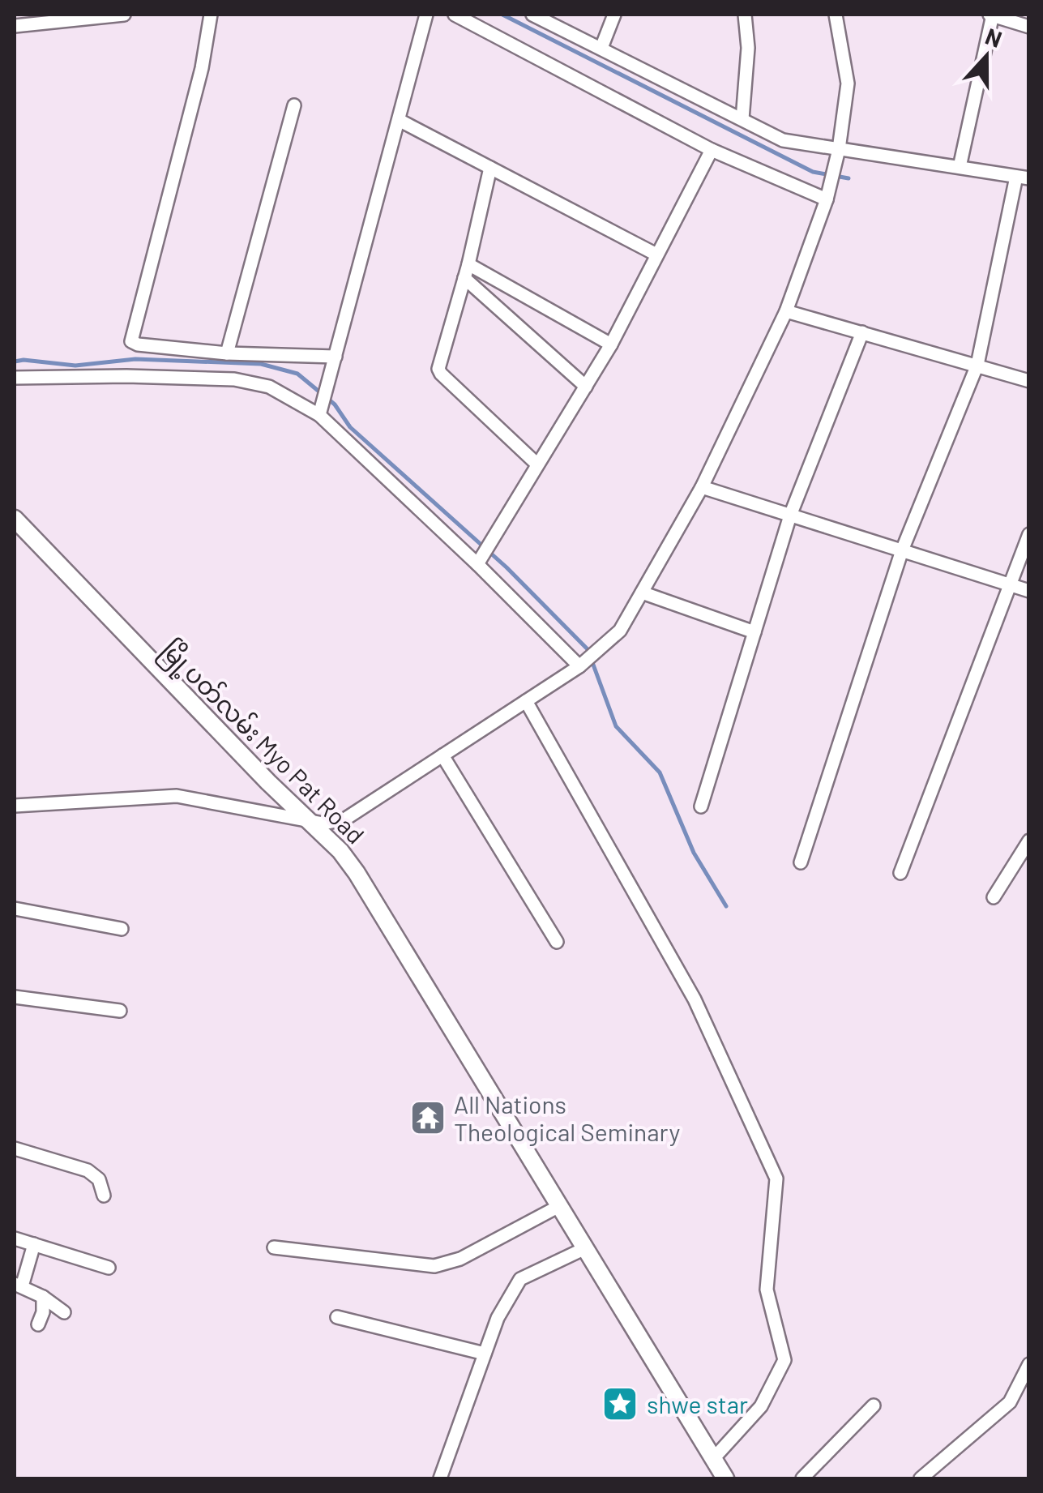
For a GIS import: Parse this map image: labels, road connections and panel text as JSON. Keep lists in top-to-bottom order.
{
  "streets": {
    "main road": ["မြို့ပတ်လမ်း Myo Pat Road"]
  },
  "places": {
    "temple": ["All Nations Theological Seminary"],
    "place": ["shwe star"]
  },
  "north": "top"
}
